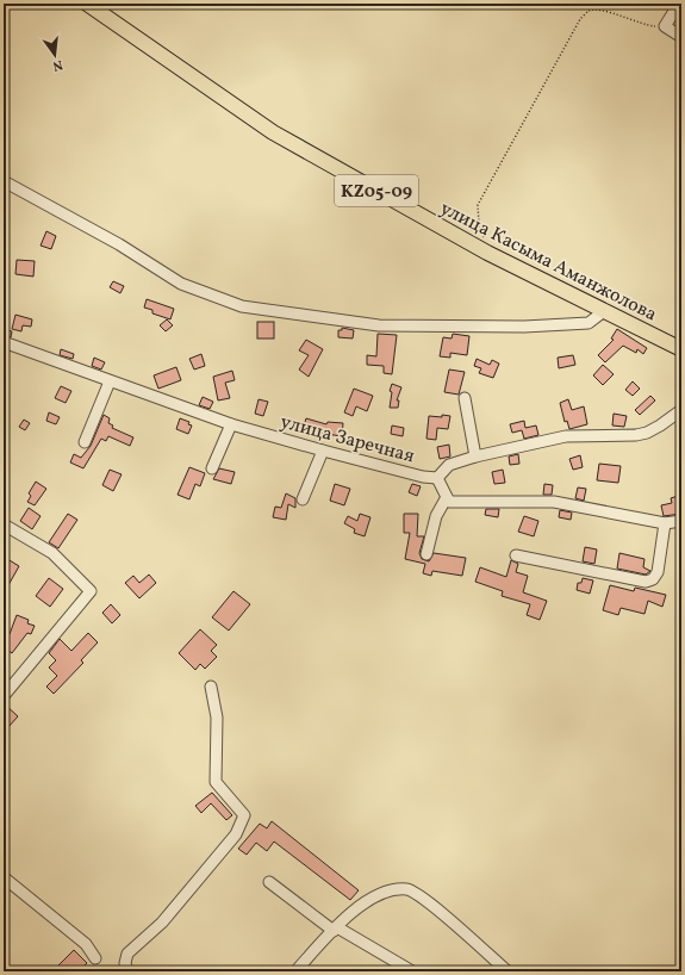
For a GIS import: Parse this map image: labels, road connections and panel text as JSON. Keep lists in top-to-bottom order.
{
  "streets": {
    "main road": ["KZ05-09", "улица Касыма Аманжолова"],
    "street": ["улица Заречная"]
  },
  "north": "bottom"
}
